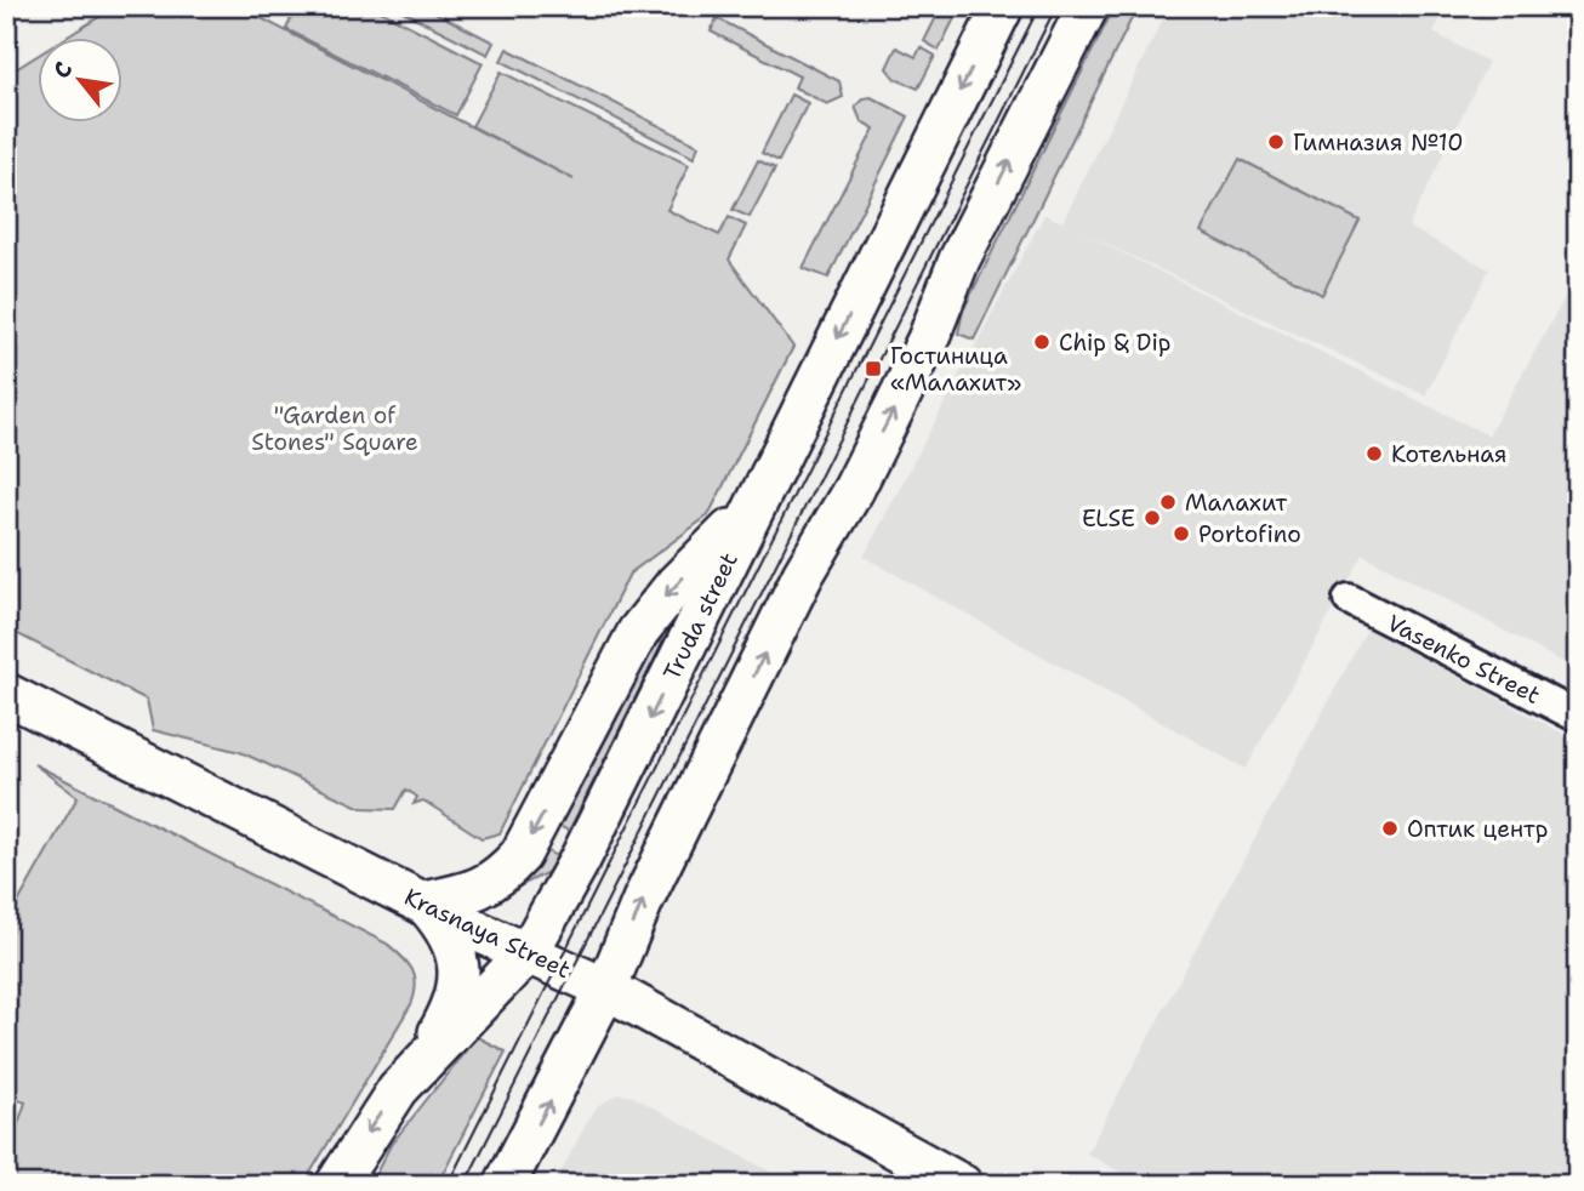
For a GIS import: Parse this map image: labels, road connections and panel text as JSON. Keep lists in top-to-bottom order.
{
  "streets": {
    "main road": ["Truda street", "Krasnaya Street"],
    "street": ["Vasenko Street"]
  },
  "crossings": [
    ["Truda street", "Krasnaya Street"]
  ],
  "parks": ["\"Garden of Stones\" Square"],
  "places": {
    "other": [
      "Гимназия №10",
      "Chip & Dip",
      "Котельная",
      "Малахит",
      "ELSE",
      "Portofino",
      "Оптик центр"
    ],
    "transit": ["Гостиница «Малахит»"]
  },
  "north": "top left"
}
